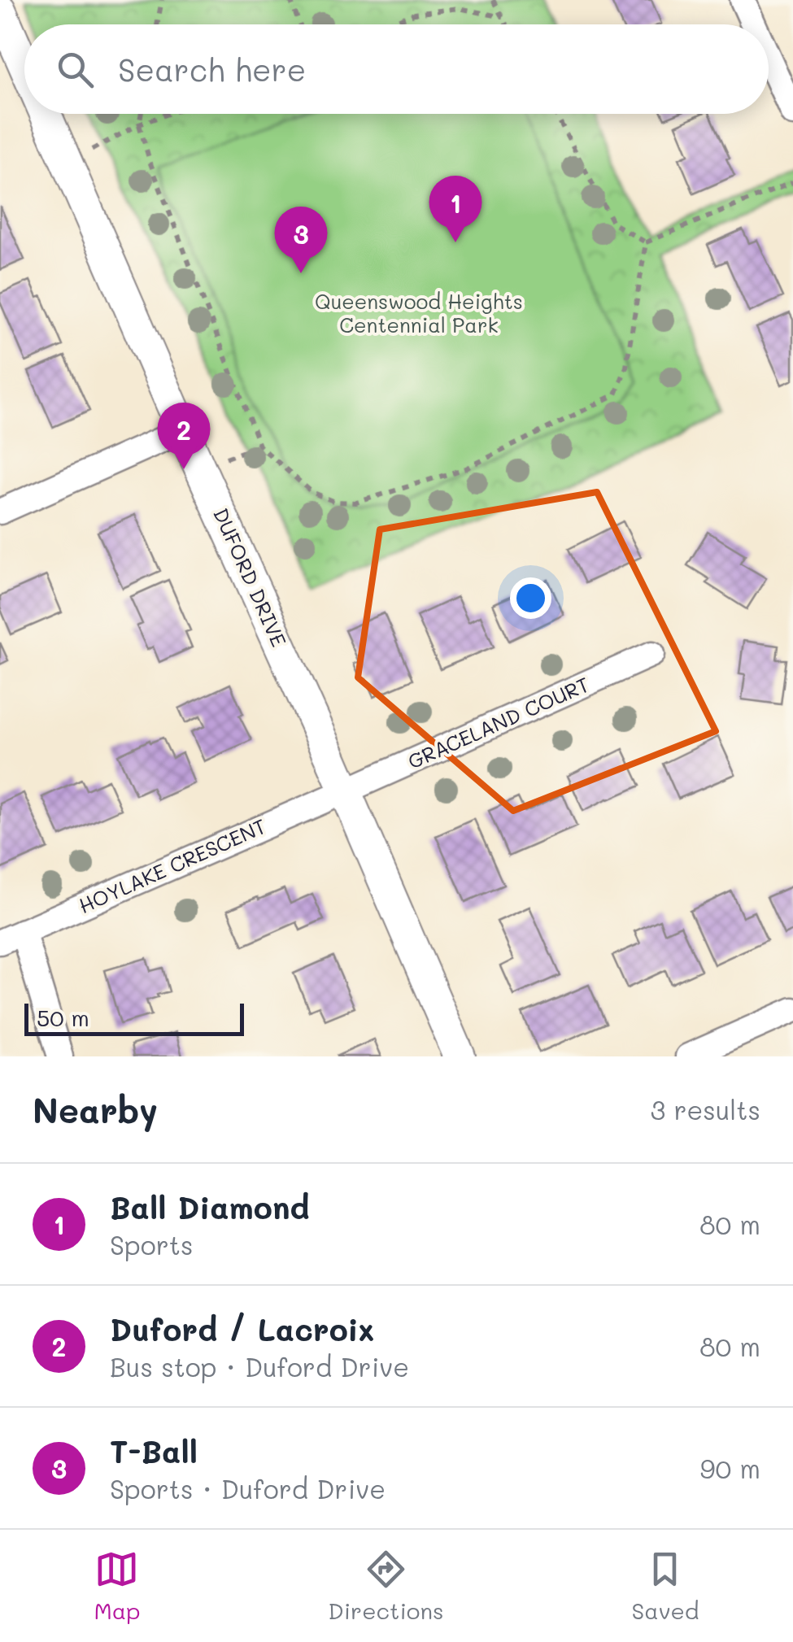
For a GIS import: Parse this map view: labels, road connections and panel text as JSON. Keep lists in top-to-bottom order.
{
  "streets": {
    "street": ["DUFORD DRIVE", "GRACELAND COURT", "HOYLAKE CRESCENT"]
  },
  "crossings": [
    ["DUFORD DRIVE", "GRACELAND COURT"],
    ["DUFORD DRIVE", "HOYLAKE CRESCENT"],
    ["GRACELAND COURT", "HOYLAKE CRESCENT"]
  ],
  "parks": ["Queenswood Heights Centennial Park"],
  "scale_bar": "50 m",
  "page": {
    "search": "Search here",
    "pins": ["1", "3", "2"],
    "scale": "50 m",
    "heading": ["Nearby", "3 results"],
    "list": [
      {
        "mark": "1",
        "name": "Ball Diamond",
        "note": "Sports",
        "value": "80 m"
      },
      {
        "mark": "2",
        "name": "Duford / Lacroix",
        "note": "Bus stop · Duford Drive",
        "value": "80 m"
      },
      {
        "mark": "3",
        "name": "T-Ball",
        "note": "Sports · Duford Drive",
        "value": "90 m"
      }
    ],
    "nav": ["Map", "Directions", "Saved"]
  }
}
